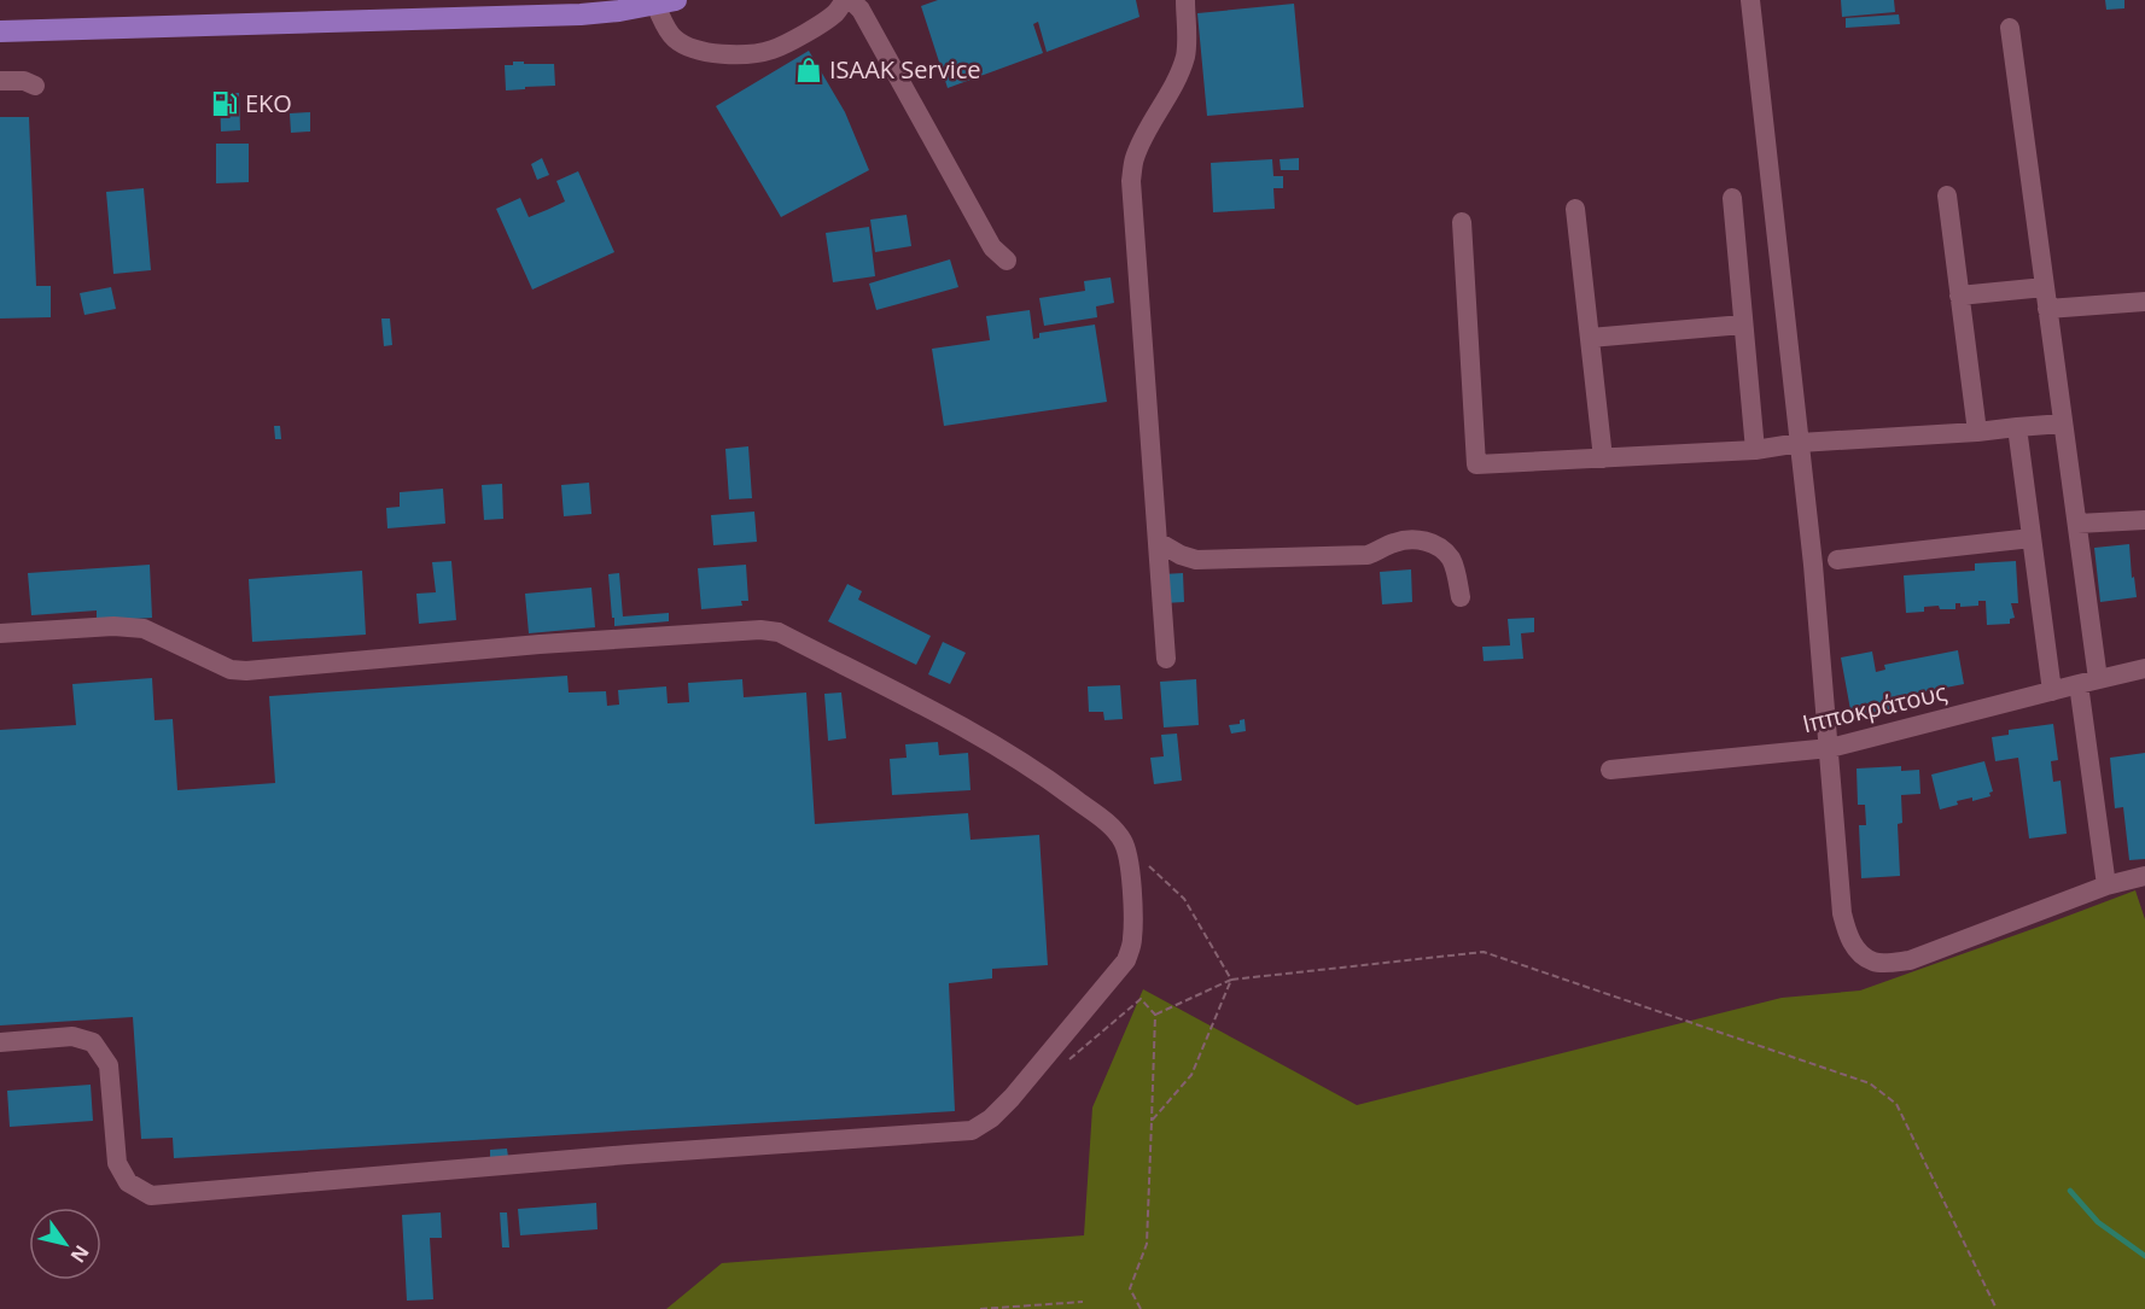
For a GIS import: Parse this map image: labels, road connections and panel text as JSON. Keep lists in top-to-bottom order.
{
  "streets": {
    "street": ["Ιπποκράτους"]
  },
  "places": {
    "shop": ["ISAAK Service"],
    "fuel station": ["EKO"]
  },
  "north": "bottom right"
}
